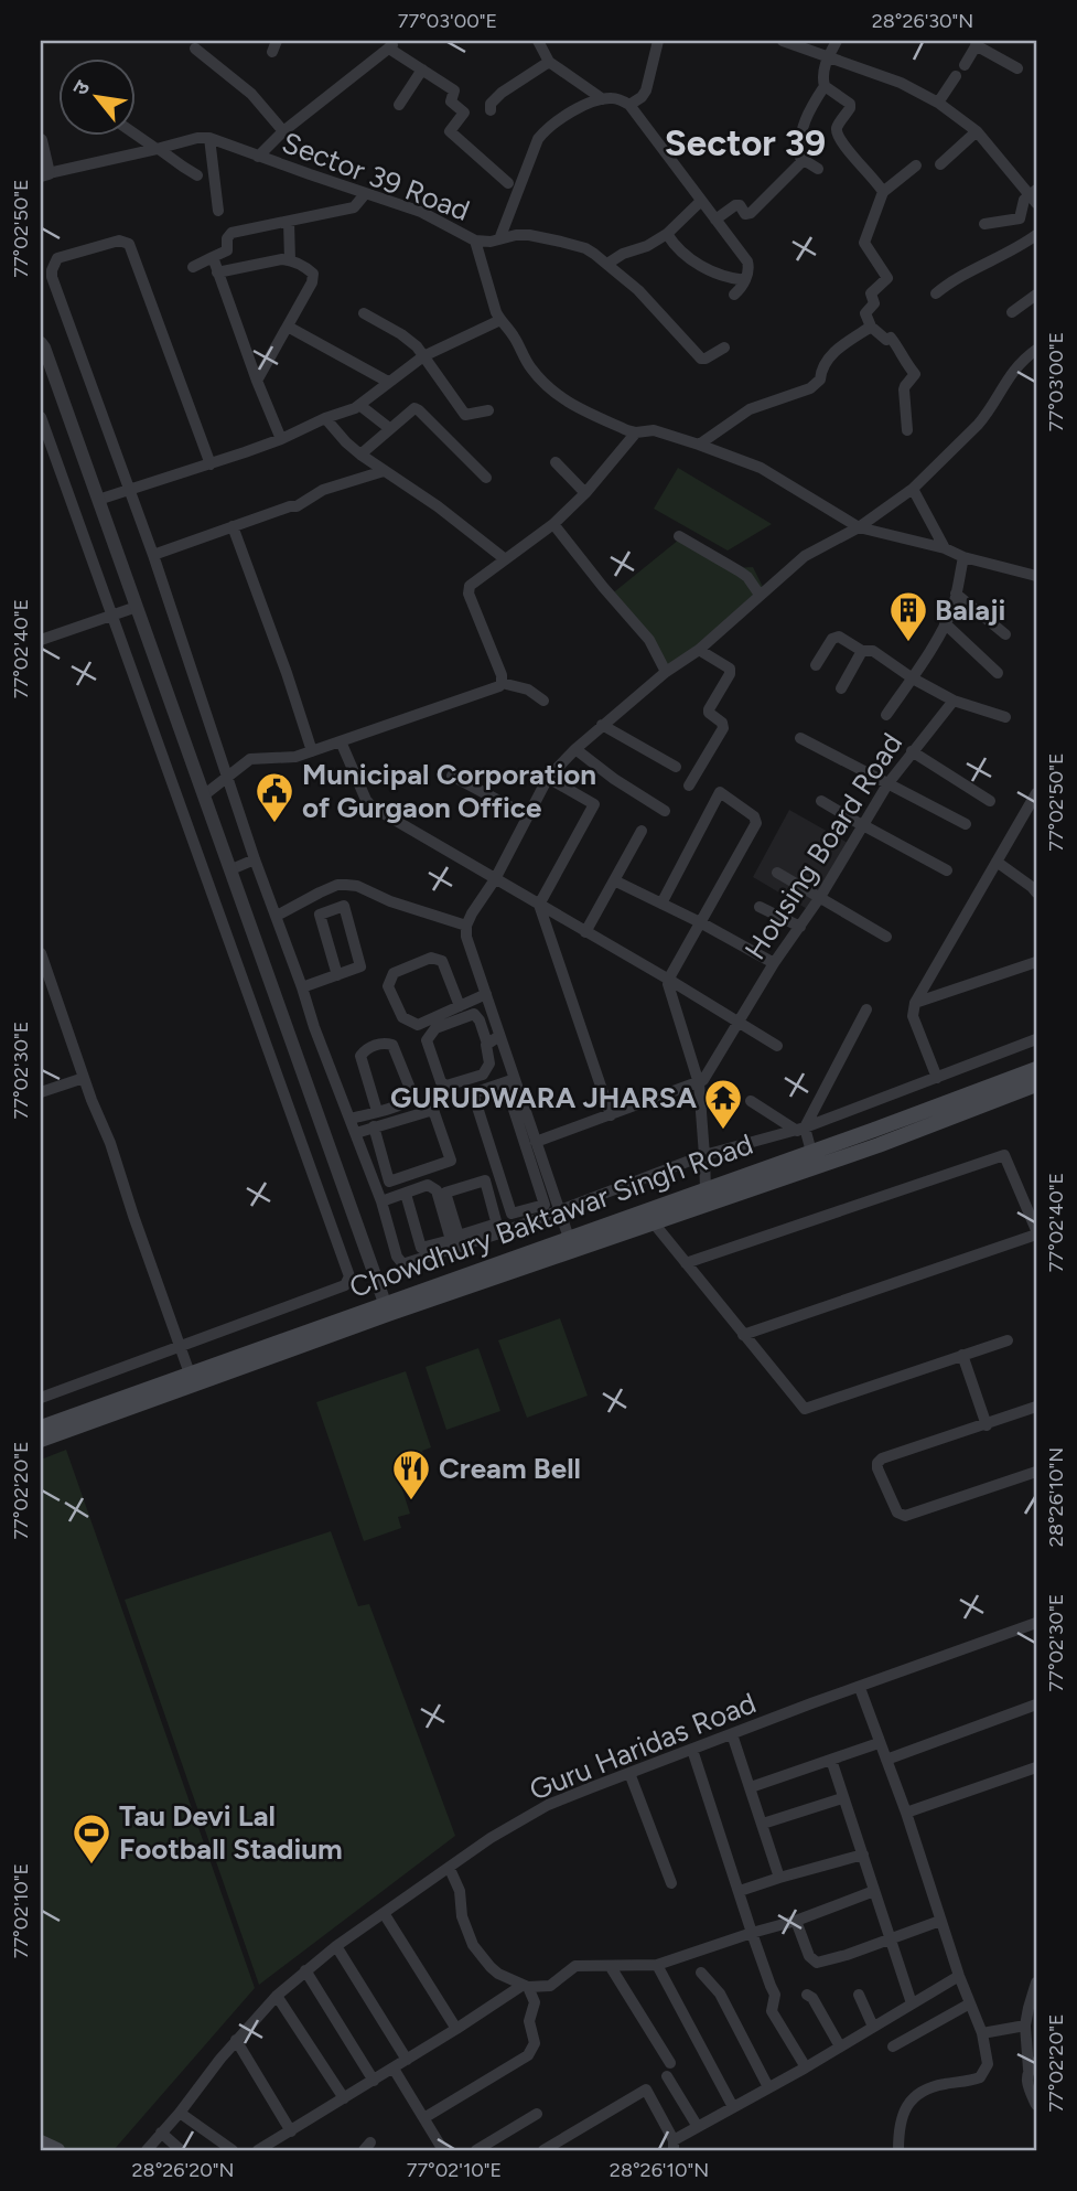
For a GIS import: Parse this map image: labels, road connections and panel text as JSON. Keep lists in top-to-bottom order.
{
  "streets": {
    "main road": ["Chowdhury Baktawar Singh Road"],
    "street": ["Sector 39 Road", "Housing Board Road", "Guru Haridas Road"]
  },
  "districts": ["Sector 39"],
  "places": {
    "building": ["Balaji"],
    "public building": ["Municipal Corporation of Gurgaon Office"],
    "temple": ["GURUDWARA JHARSA"],
    "restaurant": ["Cream Bell"],
    "sports": ["Tau Devi Lal Football Stadium"]
  },
  "north": "top left",
  "coordinates": [
    "77°03'00\"E",
    "28°26'30\"N",
    "77°02'50\"E",
    "77°02'40\"E",
    "77°02'30\"E",
    "77°02'20\"E",
    "28°26'10\"N",
    "77°02'10\"E",
    "28°26'20\"N"
  ]
}
